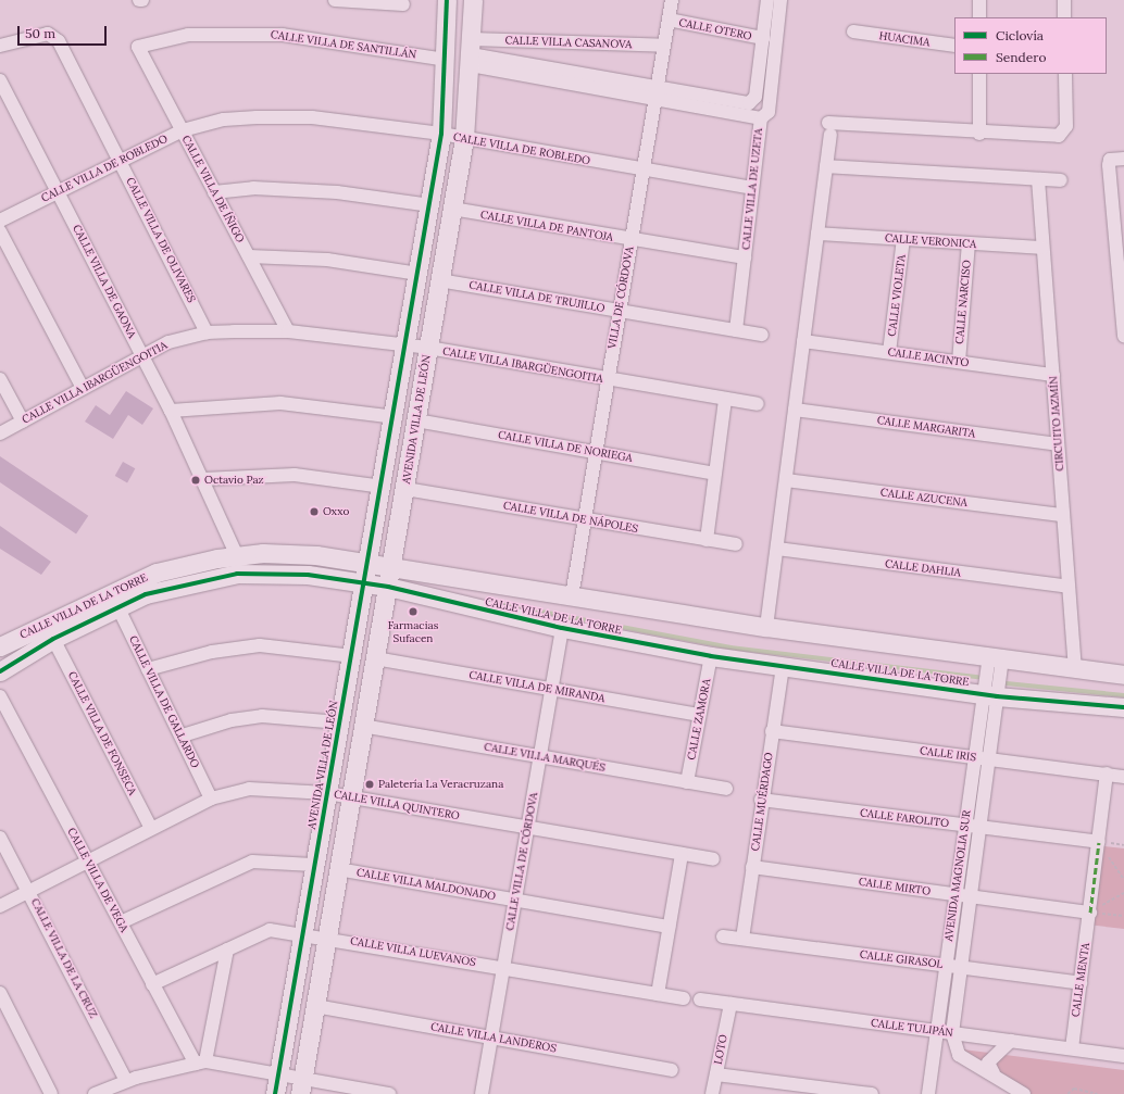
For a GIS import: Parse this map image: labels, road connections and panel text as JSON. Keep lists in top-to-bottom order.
{
  "streets": {
    "street": [
      "CALLE OTERO",
      "HUACIMA",
      "CALLE VILLA CASANOVA",
      "CALLE VILLA DE SANTILLÁN",
      "CALLE VILLA DE ROBLEDO",
      "CALLE VILLA DE ÍÑIGO",
      "CALLE VILLA DE UZETA",
      "CALLE VILLA DE PANTOJA",
      "CALLE VILLA DE OLIVARES",
      "CALLE VERONICA",
      "CALLE VILLA DE GAONA",
      "CALLE VIOLETA",
      "CALLE VILLA DE TRUJILLO",
      "VILLA DE CÓRDOVA",
      "CALLE NARCISO",
      "CALLE JACINTO",
      "CALLE VILLA IBARGÜENGOITIA",
      "AVENIDA VILLA DE LEÓN",
      "CIRCUITO JAZMÍN",
      "CALLE MARGARITA",
      "CALLE VILLA DE NORIEGA",
      "CALLE AZUCENA",
      "CALLE VILLA DE NÁPOLES",
      "CALLE DAHLIA",
      "CALLE VILLA DE LA TORRE",
      "CALLE VILLA DE MIRANDA",
      "CALLE VILLA DE GALLARDO",
      "CALLE ZAMORA",
      "CALLE VILLA DE FONSECA",
      "CALLE IRIS",
      "CALLE VILLA MARQUÉS",
      "CALLE MUÉRDAGO",
      "CALLE VILLA QUINTERO",
      "CALLE FAROLITO",
      "CALLE VILLA DE CÓRDOVA",
      "AVENIDA MAGNOLIA SUR",
      "CALLE VILLA DE VEGA",
      "CALLE VILLA MALDONADO",
      "CALLE MIRTO",
      "CALLE VILLA LUEVANOS",
      "CALLE VILLA DE LA CRUZ",
      "CALLE GIRASOL",
      "CALLE MENTA",
      "CALLE TULIPÁN",
      "CALLE VILLA LANDEROS",
      "LOTO"
    ]
  },
  "crossings": [
    ["CALLE OTERO", "VILLA DE CÓRDOVA"],
    ["CALLE VILLA CASANOVA", "VILLA DE CÓRDOVA"],
    ["CALLE VILLA CASANOVA", "AVENIDA VILLA DE LEÓN"],
    ["CALLE VILLA DE SANTILLÁN", "CALLE VILLA DE ÍÑIGO"],
    ["CALLE VILLA DE SANTILLÁN", "AVENIDA VILLA DE LEÓN"],
    ["CALLE VILLA DE ROBLEDO", "CALLE VILLA DE ÍÑIGO"],
    ["CALLE VILLA DE ROBLEDO", "CALLE VILLA DE UZETA"],
    ["CALLE VILLA DE ROBLEDO", "CALLE VILLA DE OLIVARES"],
    ["CALLE VILLA DE ROBLEDO", "CALLE VILLA DE GAONA"],
    ["CALLE VILLA DE ROBLEDO", "VILLA DE CÓRDOVA"],
    ["CALLE VILLA DE ROBLEDO", "AVENIDA VILLA DE LEÓN"],
    ["CALLE VILLA DE ÍÑIGO", "CALLE VILLA IBARGÜENGOITIA"],
    ["CALLE VILLA DE UZETA", "CALLE VILLA DE PANTOJA"],
    ["CALLE VILLA DE UZETA", "CALLE VILLA DE TRUJILLO"],
    ["CALLE VILLA DE PANTOJA", "VILLA DE CÓRDOVA"],
    ["CALLE VILLA DE PANTOJA", "AVENIDA VILLA DE LEÓN"],
    ["CALLE VILLA DE OLIVARES", "CALLE VILLA IBARGÜENGOITIA"],
    ["CALLE VERONICA", "CALLE VIOLETA"],
    ["CALLE VERONICA", "CALLE NARCISO"],
    ["CALLE VERONICA", "CIRCUITO JAZMÍN"],
    ["CALLE VILLA DE GAONA", "CALLE VILLA IBARGÜENGOITIA"],
    ["CALLE VILLA DE GAONA", "CALLE VILLA DE LA TORRE"],
    ["CALLE VIOLETA", "CALLE JACINTO"],
    ["CALLE VILLA DE TRUJILLO", "VILLA DE CÓRDOVA"],
    ["CALLE VILLA DE TRUJILLO", "AVENIDA VILLA DE LEÓN"],
    ["VILLA DE CÓRDOVA", "CALLE VILLA IBARGÜENGOITIA"],
    ["VILLA DE CÓRDOVA", "CALLE VILLA DE NORIEGA"],
    ["VILLA DE CÓRDOVA", "CALLE VILLA DE NÁPOLES"],
    ["VILLA DE CÓRDOVA", "CALLE VILLA DE LA TORRE"],
    ["CALLE NARCISO", "CALLE JACINTO"],
    ["CALLE JACINTO", "CIRCUITO JAZMÍN"],
    ["CALLE VILLA IBARGÜENGOITIA", "AVENIDA VILLA DE LEÓN"],
    ["AVENIDA VILLA DE LEÓN", "CALLE VILLA DE NORIEGA"],
    ["AVENIDA VILLA DE LEÓN", "CALLE VILLA DE NÁPOLES"],
    ["AVENIDA VILLA DE LEÓN", "CALLE VILLA DE LA TORRE"],
    ["AVENIDA VILLA DE LEÓN", "CALLE VILLA DE MIRANDA"],
    ["AVENIDA VILLA DE LEÓN", "CALLE VILLA MARQUÉS"],
    ["AVENIDA VILLA DE LEÓN", "CALLE VILLA QUINTERO"],
    ["AVENIDA VILLA DE LEÓN", "CALLE VILLA MALDONADO"],
    ["AVENIDA VILLA DE LEÓN", "CALLE VILLA LUEVANOS"],
    ["AVENIDA VILLA DE LEÓN", "CALLE VILLA LANDEROS"],
    ["CIRCUITO JAZMÍN", "CALLE MARGARITA"],
    ["CIRCUITO JAZMÍN", "CALLE AZUCENA"],
    ["CIRCUITO JAZMÍN", "CALLE DAHLIA"],
    ["CIRCUITO JAZMÍN", "CALLE VILLA DE LA TORRE"],
    ["CALLE VILLA DE LA TORRE", "CALLE VILLA DE GALLARDO"],
    ["CALLE VILLA DE LA TORRE", "CALLE ZAMORA"],
    ["CALLE VILLA DE LA TORRE", "CALLE VILLA DE FONSECA"],
    ["CALLE VILLA DE LA TORRE", "CALLE MUÉRDAGO"],
    ["CALLE VILLA DE LA TORRE", "CALLE VILLA DE CÓRDOVA"],
    ["CALLE VILLA DE LA TORRE", "AVENIDA MAGNOLIA SUR"],
    ["CALLE VILLA DE MIRANDA", "CALLE ZAMORA"],
    ["CALLE VILLA DE MIRANDA", "CALLE VILLA DE CÓRDOVA"],
    ["CALLE VILLA DE GALLARDO", "CALLE VILLA QUINTERO"],
    ["CALLE ZAMORA", "CALLE VILLA MARQUÉS"],
    ["CALLE VILLA DE FONSECA", "CALLE VILLA QUINTERO"],
    ["CALLE IRIS", "CALLE MUÉRDAGO"],
    ["CALLE IRIS", "AVENIDA MAGNOLIA SUR"],
    ["CALLE IRIS", "CALLE MENTA"],
    ["CALLE VILLA MARQUÉS", "CALLE VILLA DE CÓRDOVA"],
    ["CALLE MUÉRDAGO", "CALLE FAROLITO"],
    ["CALLE MUÉRDAGO", "CALLE MIRTO"],
    ["CALLE MUÉRDAGO", "CALLE GIRASOL"],
    ["CALLE VILLA QUINTERO", "CALLE VILLA DE CÓRDOVA"],
    ["CALLE VILLA QUINTERO", "CALLE VILLA DE VEGA"],
    ["CALLE VILLA QUINTERO", "CALLE VILLA DE LA CRUZ"],
    ["CALLE FAROLITO", "AVENIDA MAGNOLIA SUR"],
    ["CALLE FAROLITO", "CALLE MENTA"],
    ["CALLE VILLA DE CÓRDOVA", "CALLE VILLA MALDONADO"],
    ["CALLE VILLA DE CÓRDOVA", "CALLE VILLA LUEVANOS"],
    ["CALLE VILLA DE CÓRDOVA", "CALLE VILLA LANDEROS"],
    ["AVENIDA MAGNOLIA SUR", "CALLE MIRTO"],
    ["AVENIDA MAGNOLIA SUR", "CALLE GIRASOL"],
    ["AVENIDA MAGNOLIA SUR", "CALLE TULIPÁN"],
    ["CALLE VILLA DE VEGA", "CALLE VILLA LUEVANOS"],
    ["CALLE MIRTO", "CALLE MENTA"],
    ["CALLE GIRASOL", "CALLE MENTA"],
    ["CALLE MENTA", "CALLE TULIPÁN"],
    ["CALLE TULIPÁN", "LOTO"]
  ],
  "places": [
    "Octavio Paz",
    "Oxxo",
    "Farmacias Sufacen",
    "Paletería La Veracruzana"
  ],
  "legend": ["Ciclovía", "Sendero"],
  "scale_bar": "50 m"
}
